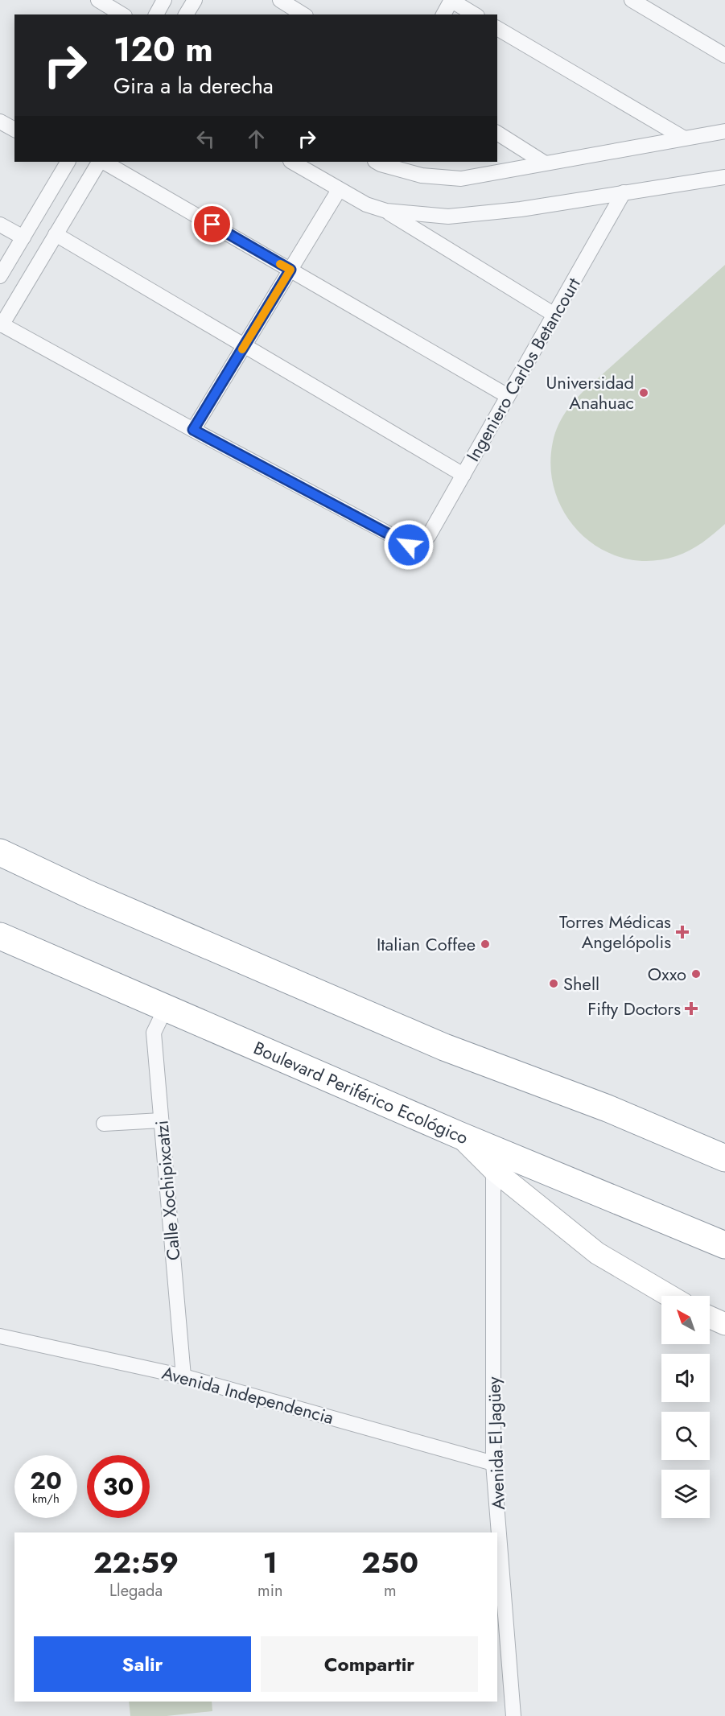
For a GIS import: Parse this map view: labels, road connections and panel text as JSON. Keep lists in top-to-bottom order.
{
  "streets": {
    "highway": ["Boulevard Periférico Ecológico"],
    "street": [
      "Ingeniero Carlos Betancourt",
      "Calle Xochipixcatzi",
      "Avenida Independencia",
      "Avenida El Jagüey"
    ]
  },
  "crossings": [
    ["Boulevard Periférico Ecológico", "Calle Xochipixcatzi"],
    ["Calle Xochipixcatzi", "Avenida Independencia"],
    ["Avenida Independencia", "Avenida El Jagüey"]
  ],
  "places": {
    "other": [
      "Universidad Anahuac",
      "Italian Coffee",
      "Oxxo",
      "Shell"
    ],
    "health": ["Torres Médicas Angelópolis", "Fifty Doctors"]
  },
  "north": "top left",
  "page": {
    "turn": ["120 m", "Gira a la derecha"],
    "speed": "20 km/h",
    "limit": "30",
    "eta": [
      "22:59",
      "Llegada",
      "1",
      "min",
      "250",
      "m"
    ],
    "buttons": ["Salir", "Compartir"]
  }
}
